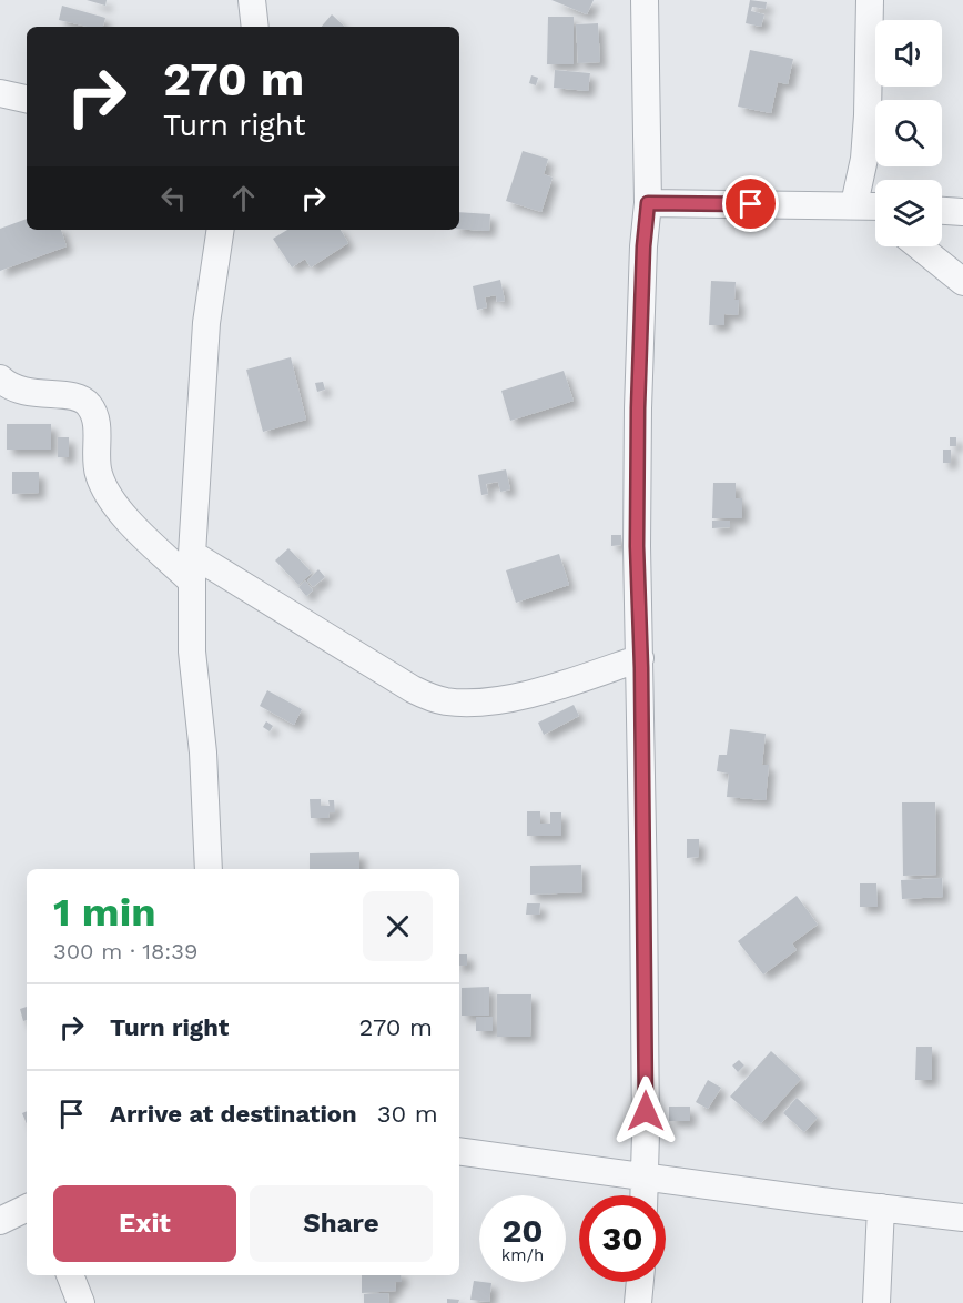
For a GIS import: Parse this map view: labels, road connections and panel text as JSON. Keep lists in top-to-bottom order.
{
  "page": {
    "turn": ["270 m", "Turn right"],
    "heading": ["1 min", "300 m · 18:39"],
    "list": [
      {
        "name": "Turn right",
        "value": "270 m"
      },
      {
        "name": "Arrive at destination",
        "value": "30 m"
      }
    ],
    "buttons": ["Exit", "Share"],
    "speed": "20 km/h",
    "limit": "30"
  }
}
